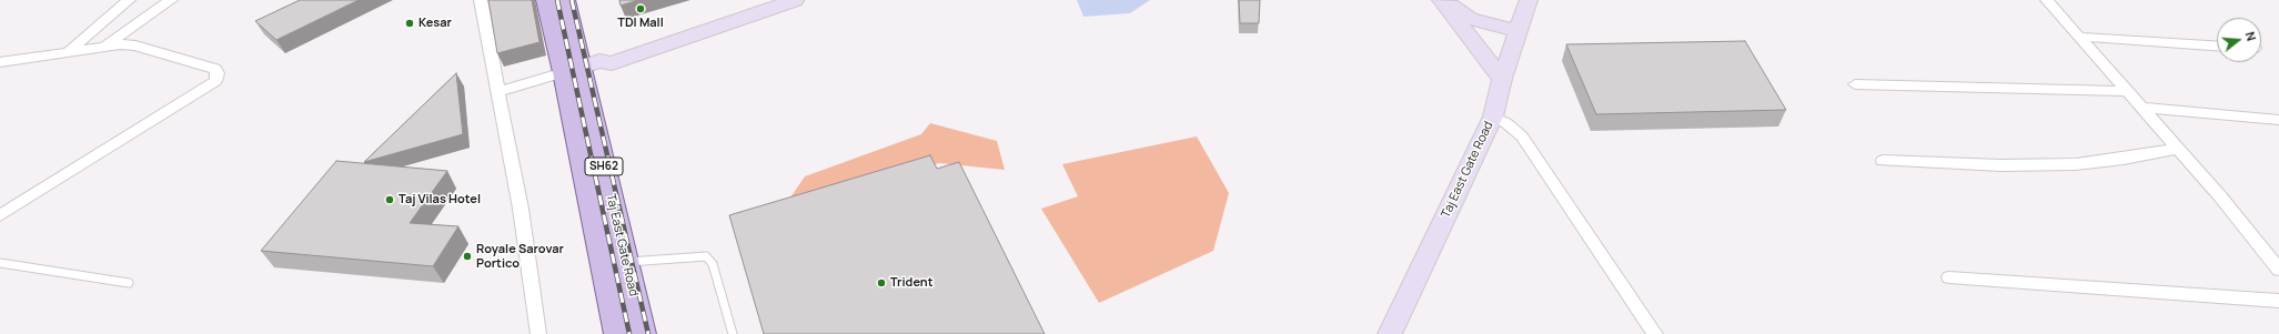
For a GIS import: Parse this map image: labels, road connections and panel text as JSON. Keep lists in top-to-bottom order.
{
  "streets": {
    "main road": ["SH62", "Taj East Gate Road"]
  },
  "crossings": [
    ["SH62", "Taj East Gate Road"]
  ],
  "places": [
    "TDI Mall",
    "Kesar",
    "Taj Vilas Hotel",
    "Royale Sarovar Portico",
    "Trident"
  ],
  "north": "right"
}
